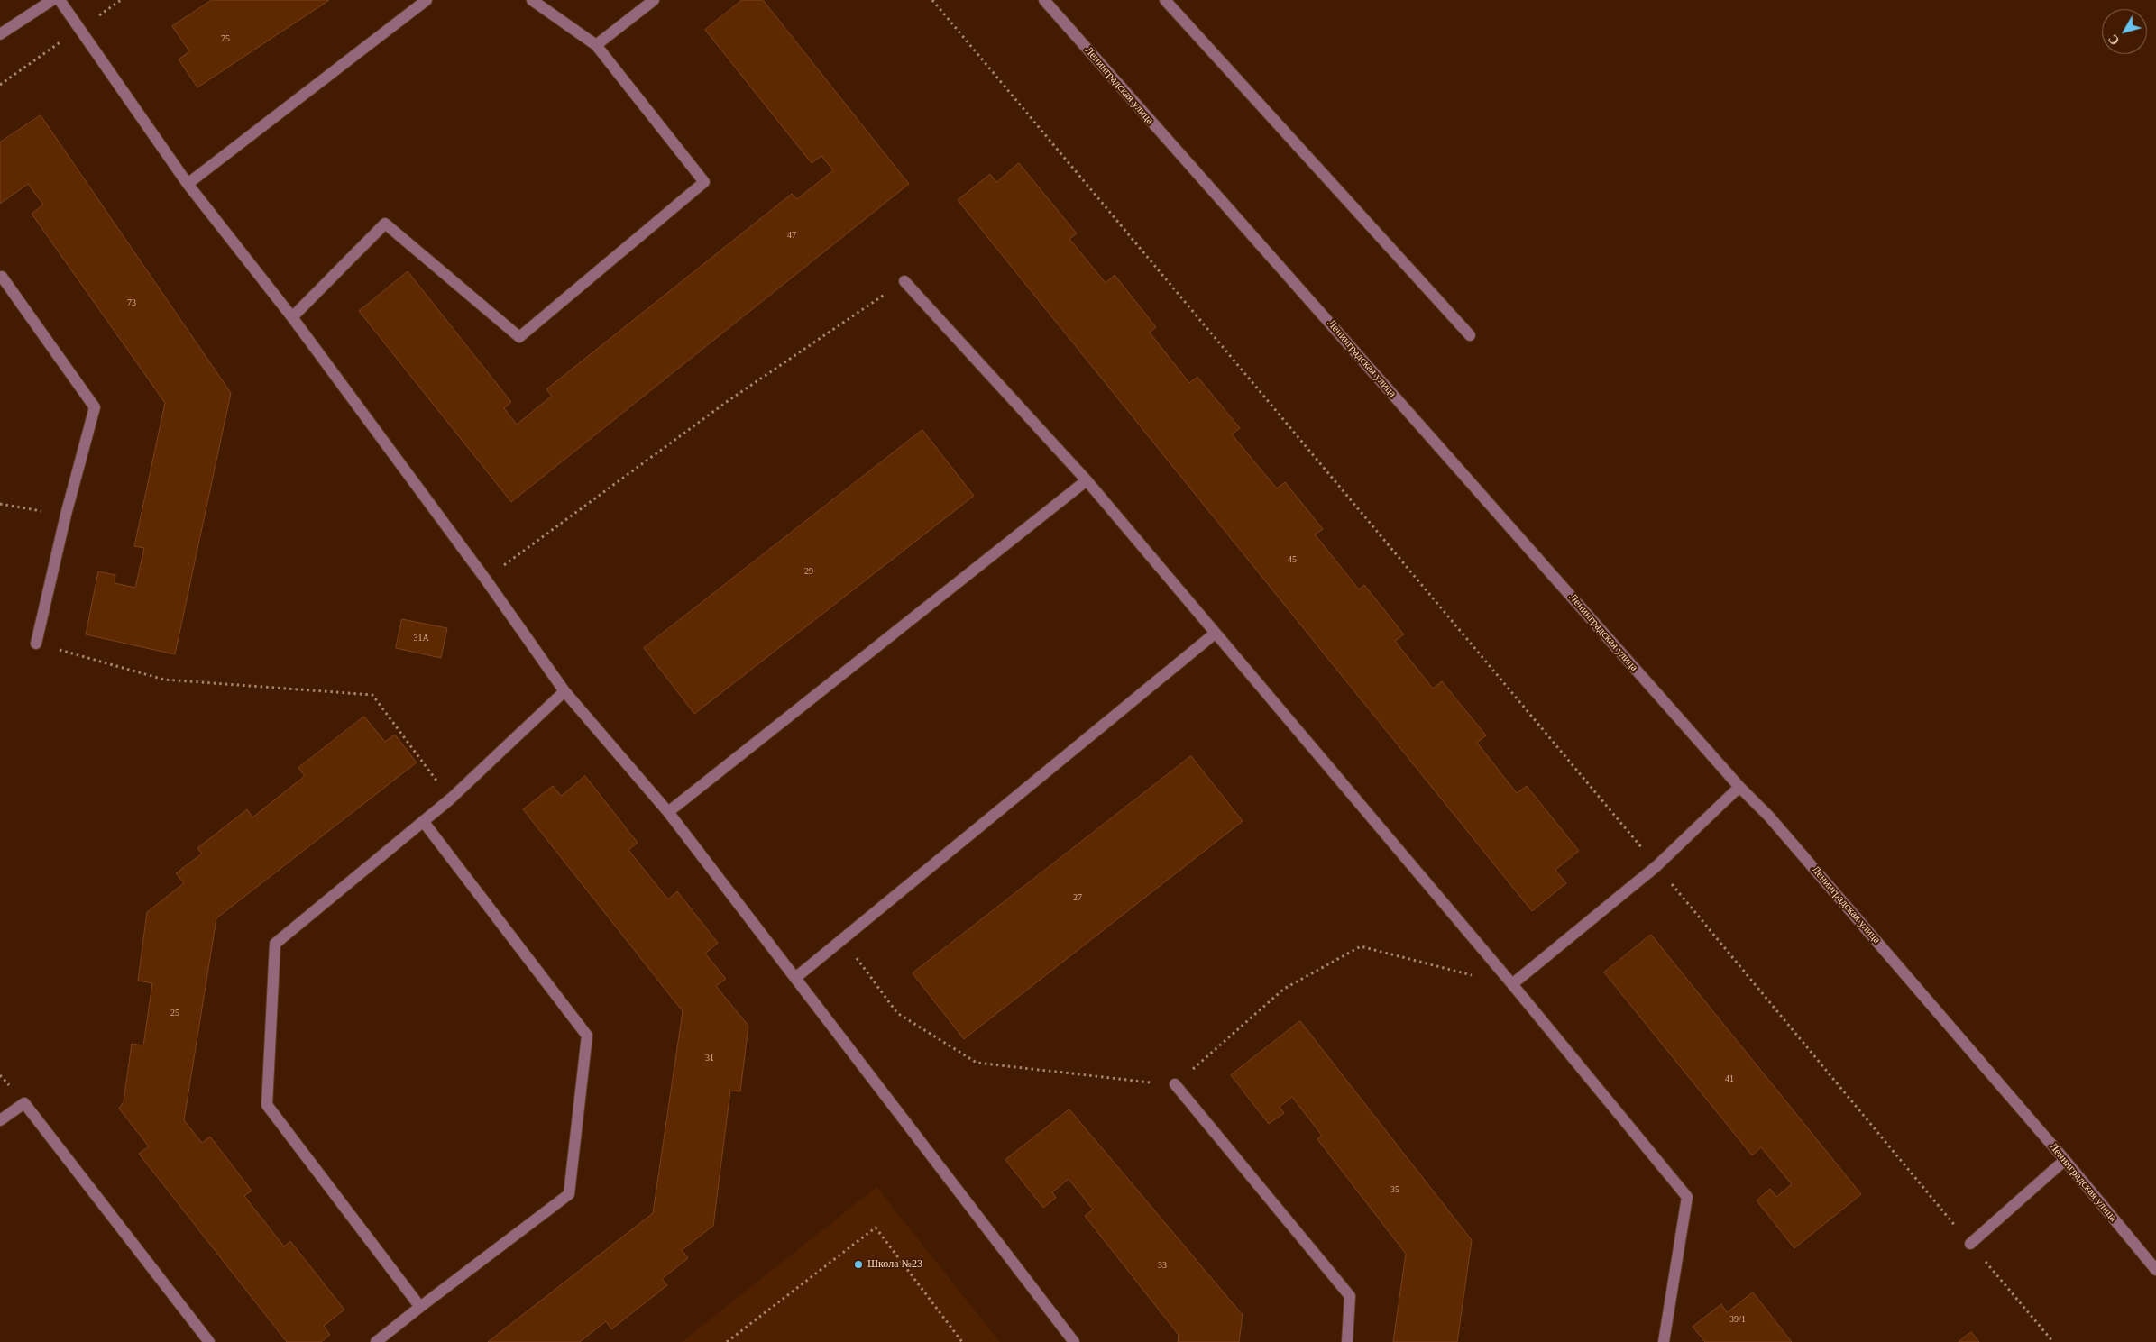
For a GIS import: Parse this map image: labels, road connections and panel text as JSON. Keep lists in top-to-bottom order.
{
  "streets": {
    "street": ["Ленинградская улица"]
  },
  "places": ["Школа №23"],
  "house_numbers": [
    "75",
    "47",
    "73",
    "45",
    "29",
    "31А",
    "27",
    "25",
    "31",
    "41",
    "35",
    "33",
    "39/1"
  ],
  "north": "bottom left"
}
